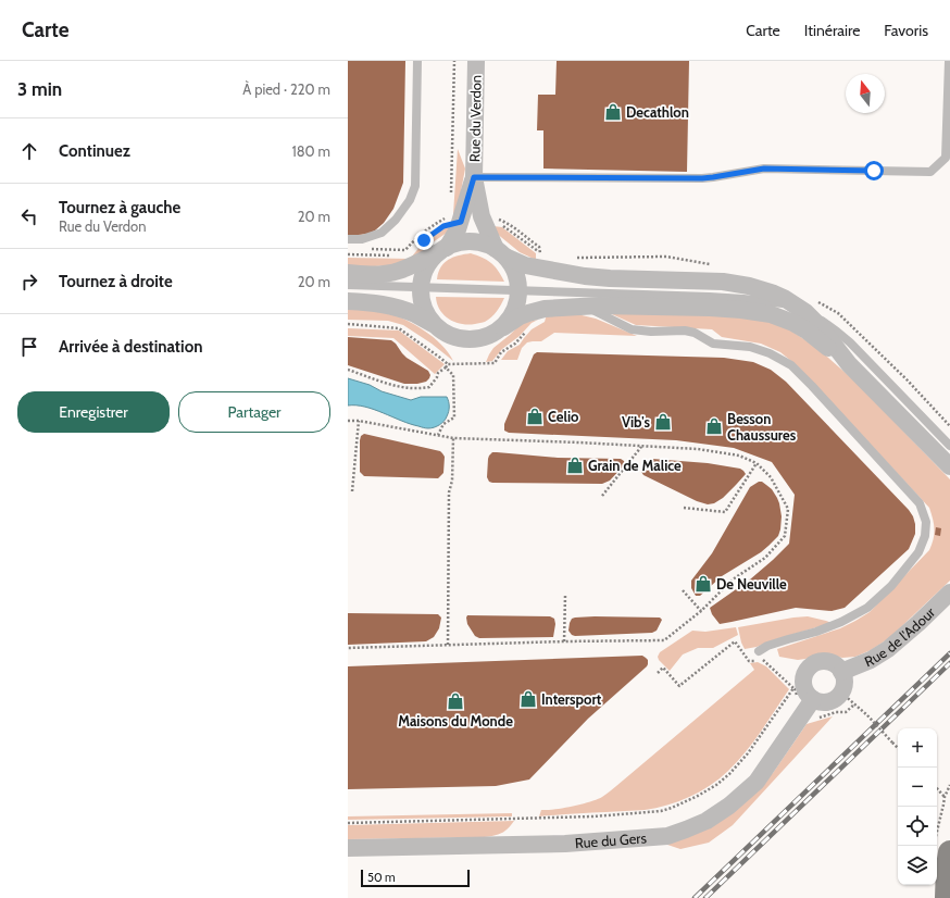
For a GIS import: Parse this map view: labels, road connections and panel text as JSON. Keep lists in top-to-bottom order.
{
  "streets": {
    "street": ["Rue du Verdon", "Rue de l'Adour", "Rue du Gers"]
  },
  "crossings": [
    ["Rue de l'Adour", "Rue du Gers"]
  ],
  "places": {
    "shop": [
      "Decathlon",
      "Celio",
      "Vib's",
      "Besson Chaussures",
      "Grain de Malice",
      "De Neuville",
      "Intersport",
      "Maisons du Monde"
    ]
  },
  "scale_bar": "50 m",
  "north": "top",
  "page": {
    "header": "Carte",
    "nav": ["Carte", "Itinéraire", "Favoris"],
    "heading": ["3 min", "À pied · 220 m"],
    "list": [
      ["Continuez", "180 m"],
      ["Tournez à gauche", "Rue du Verdon", "20 m"],
      ["Tournez à droite", "20 m"],
      "Arrivée à destination"
    ],
    "buttons": ["Enregistrer", "Partager"],
    "map_buttons": ["+", "−"],
    "scale": "50 m"
  }
}
